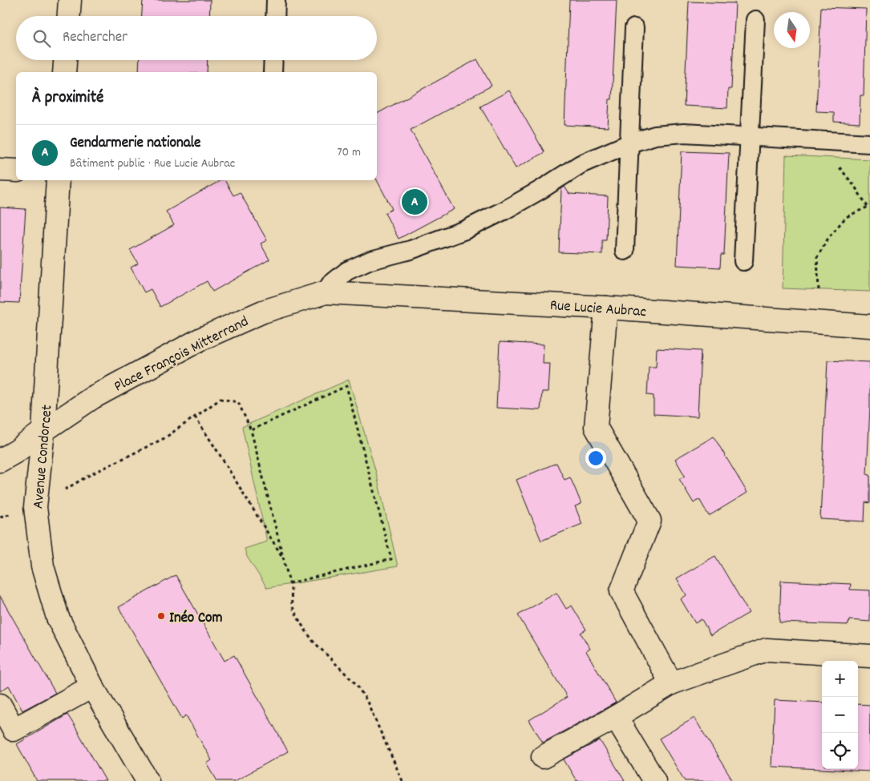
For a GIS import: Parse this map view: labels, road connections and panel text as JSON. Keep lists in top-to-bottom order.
{
  "streets": {
    "street": ["Rue Lucie Aubrac", "Place François Mitterrand", "Avenue Condorcet"]
  },
  "crossings": [
    ["Rue Lucie Aubrac", "Place François Mitterrand"],
    ["Place François Mitterrand", "Avenue Condorcet"]
  ],
  "places": ["Inéo Com"],
  "north": "bottom",
  "page": {
    "search": "Rechercher",
    "heading": "À proximité",
    "list": [
      {
        "mark": "A",
        "name": "Gendarmerie nationale",
        "note": "Bâtiment public · Rue Lucie Aubrac",
        "value": "70 m"
      }
    ],
    "pins": "A",
    "map_buttons": ["+", "−"]
  }
}
